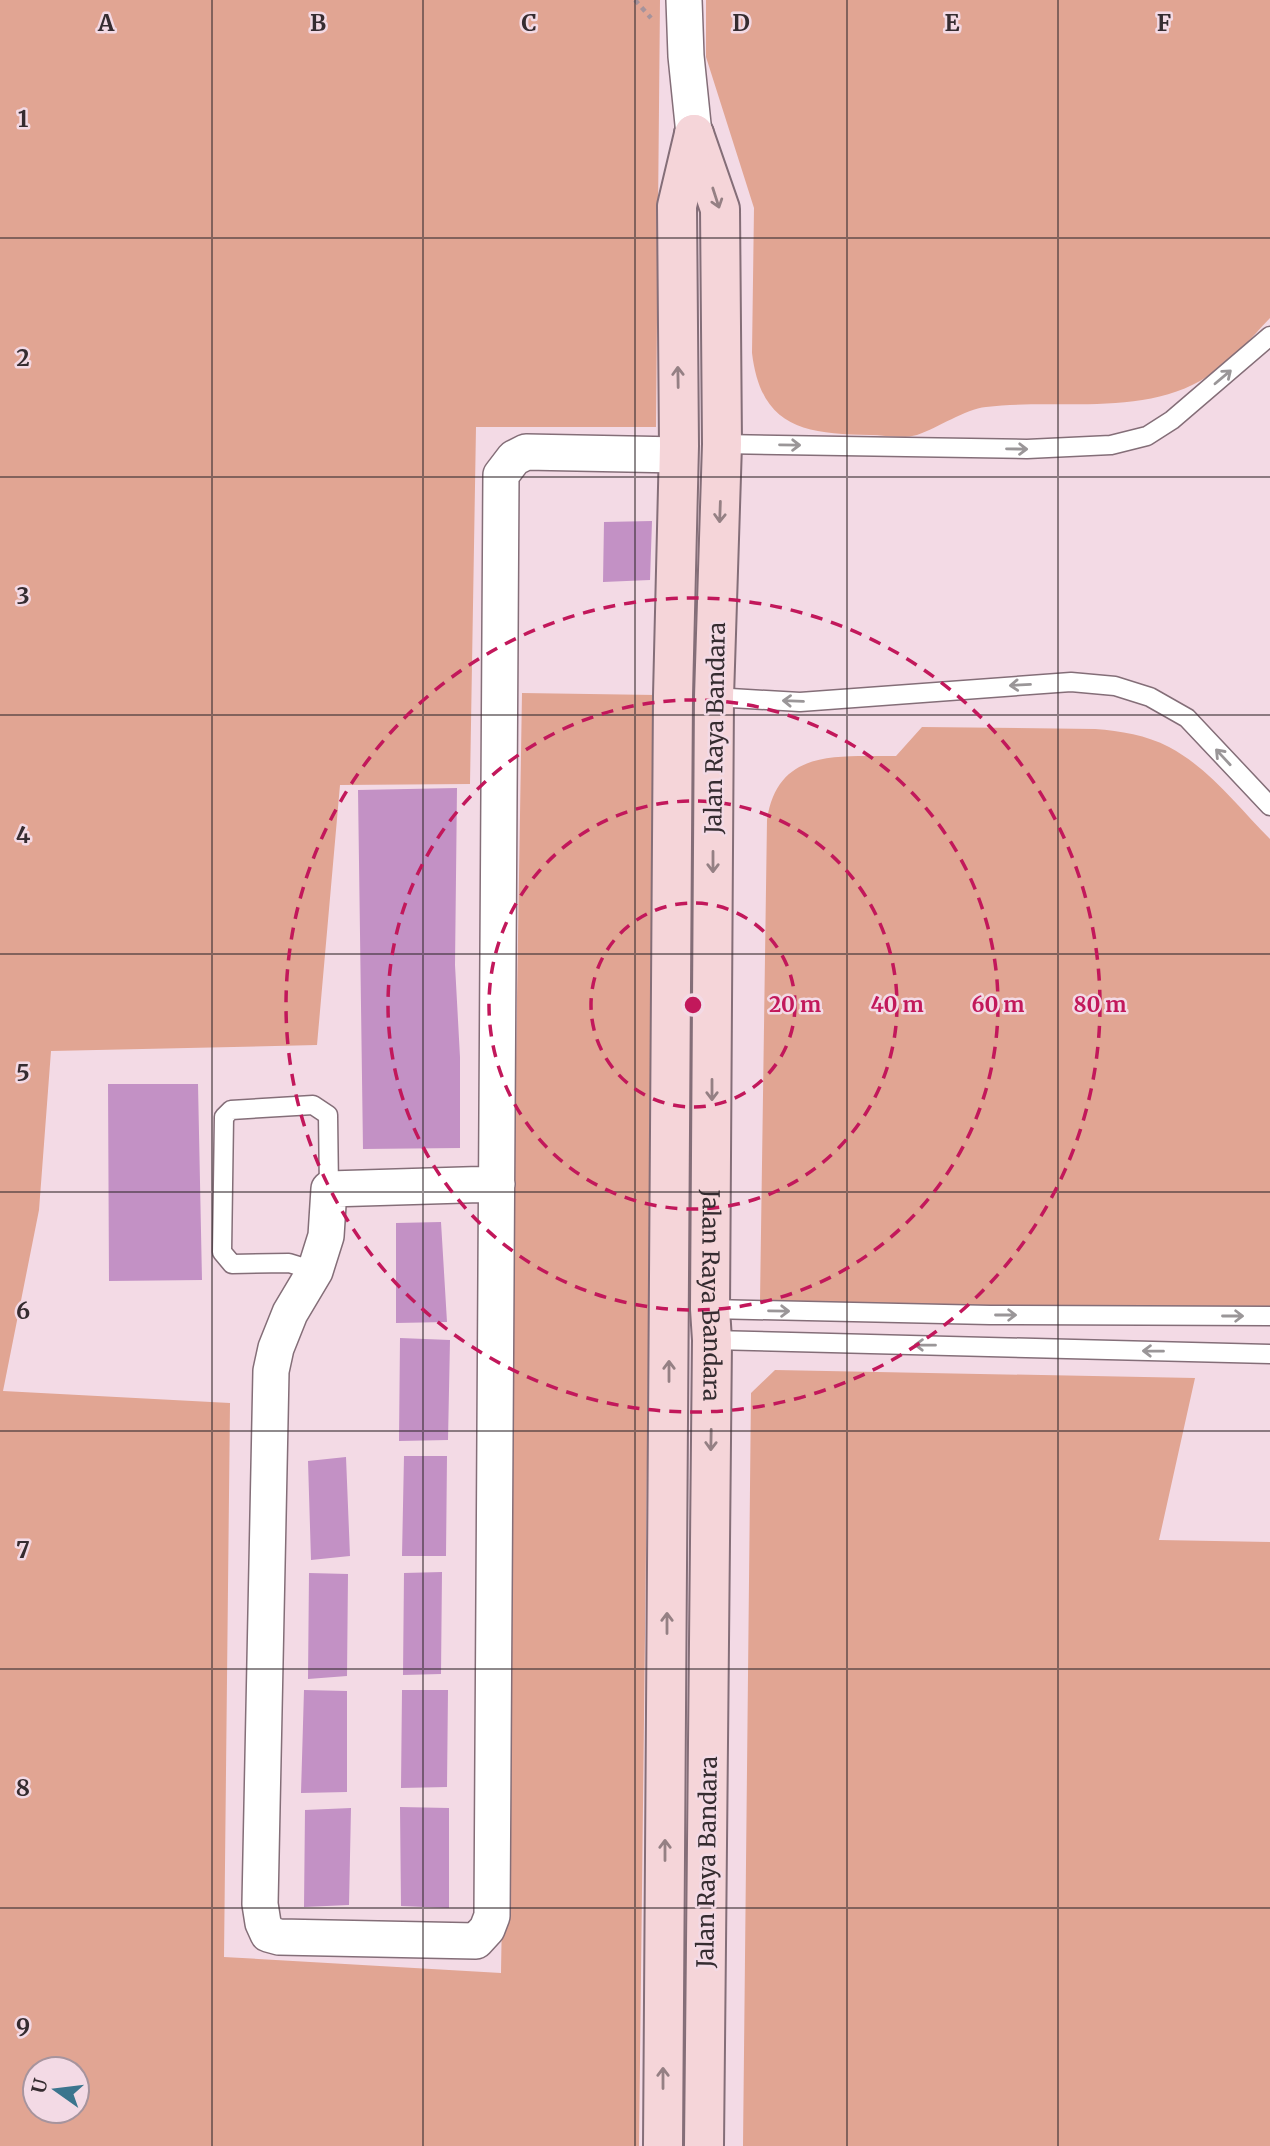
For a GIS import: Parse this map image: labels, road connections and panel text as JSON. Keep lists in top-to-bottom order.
{
  "streets": {
    "main road": ["Jalan Raya Bandara"]
  },
  "north": "left",
  "grid": {
    "columns": [
      "A",
      "B",
      "C",
      "D",
      "E",
      "F"
    ],
    "rows": [
      "1",
      "2",
      "3",
      "4",
      "5",
      "6",
      "7",
      "8",
      "9"
    ]
  },
  "rings": [
    "20 m",
    "40 m",
    "60 m",
    "80 m"
  ]
}
